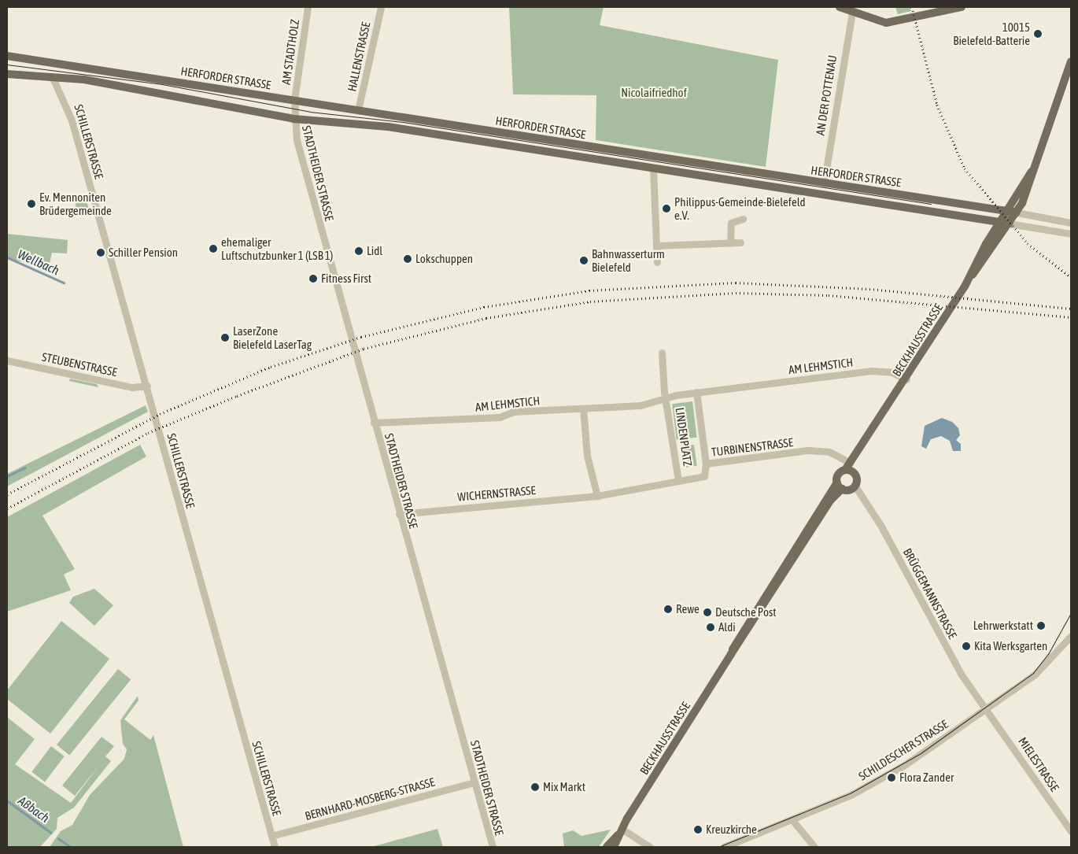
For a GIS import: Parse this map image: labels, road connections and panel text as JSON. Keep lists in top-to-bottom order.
{
  "streets": {
    "main road": ["HERFORDER STRASSE", "BECKHAUSSTRASSE"],
    "street": [
      "AM STADTHOLZ",
      "HALLENSTRASSE",
      "AN DER POTTENAU",
      "SCHILLERSTRASSE",
      "STADTHEIDER STRASSE",
      "STEUBENSTRASSE",
      "AM LEHMSTICH",
      "LINDENPLATZ",
      "TURBINENSTRASSE",
      "WICHERNSTRASSE",
      "BRÜGGEMANNSTRASSE",
      "SCHILDESCHER STRASSE",
      "MIELESTRASSE",
      "BERNHARD-MOSBERG-STRASSE"
    ]
  },
  "crossings": [
    ["AM STADTHOLZ", "HERFORDER STRASSE"],
    ["AM STADTHOLZ", "STADTHEIDER STRASSE"],
    ["HALLENSTRASSE", "HERFORDER STRASSE"],
    ["HERFORDER STRASSE", "AN DER POTTENAU"],
    ["HERFORDER STRASSE", "SCHILLERSTRASSE"],
    ["HERFORDER STRASSE", "STADTHEIDER STRASSE"],
    ["HERFORDER STRASSE", "BECKHAUSSTRASSE"],
    ["SCHILLERSTRASSE", "STEUBENSTRASSE"],
    ["SCHILLERSTRASSE", "BERNHARD-MOSBERG-STRASSE"],
    ["STADTHEIDER STRASSE", "AM LEHMSTICH"],
    ["STADTHEIDER STRASSE", "WICHERNSTRASSE"],
    ["STADTHEIDER STRASSE", "BERNHARD-MOSBERG-STRASSE"],
    ["BECKHAUSSTRASSE", "AM LEHMSTICH"],
    ["BECKHAUSSTRASSE", "TURBINENSTRASSE"],
    ["AM LEHMSTICH", "LINDENPLATZ"],
    ["LINDENPLATZ", "TURBINENSTRASSE"],
    ["TURBINENSTRASSE", "WICHERNSTRASSE"],
    ["BRÜGGEMANNSTRASSE", "SCHILDESCHER STRASSE"],
    ["BRÜGGEMANNSTRASSE", "MIELESTRASSE"],
    ["SCHILDESCHER STRASSE", "MIELESTRASSE"]
  ],
  "water": ["Wellbach", "Aßbach"],
  "parks": ["Nicolaifriedhof"],
  "places": [
    "10015 Bielefeld-Batterie",
    "Ev. Mennoniten Brüdergemeinde",
    "Philippus-Gemeinde-Bielefeld e.V.",
    "ehemaliger Luftschutzbunker 1 (LSB 1)",
    "Lidl",
    "Schiller Pension",
    "Lokschuppen",
    "Bahnwasserturm Bielefeld",
    "Fitness First",
    "LaserZone Bielefeld LaserTag",
    "Rewe",
    "Deutsche Post",
    "Lehrwerkstatt",
    "Aldi",
    "Kita Werksgarten",
    "Flora Zander",
    "Mix Markt",
    "Kreuzkirche"
  ]
}
